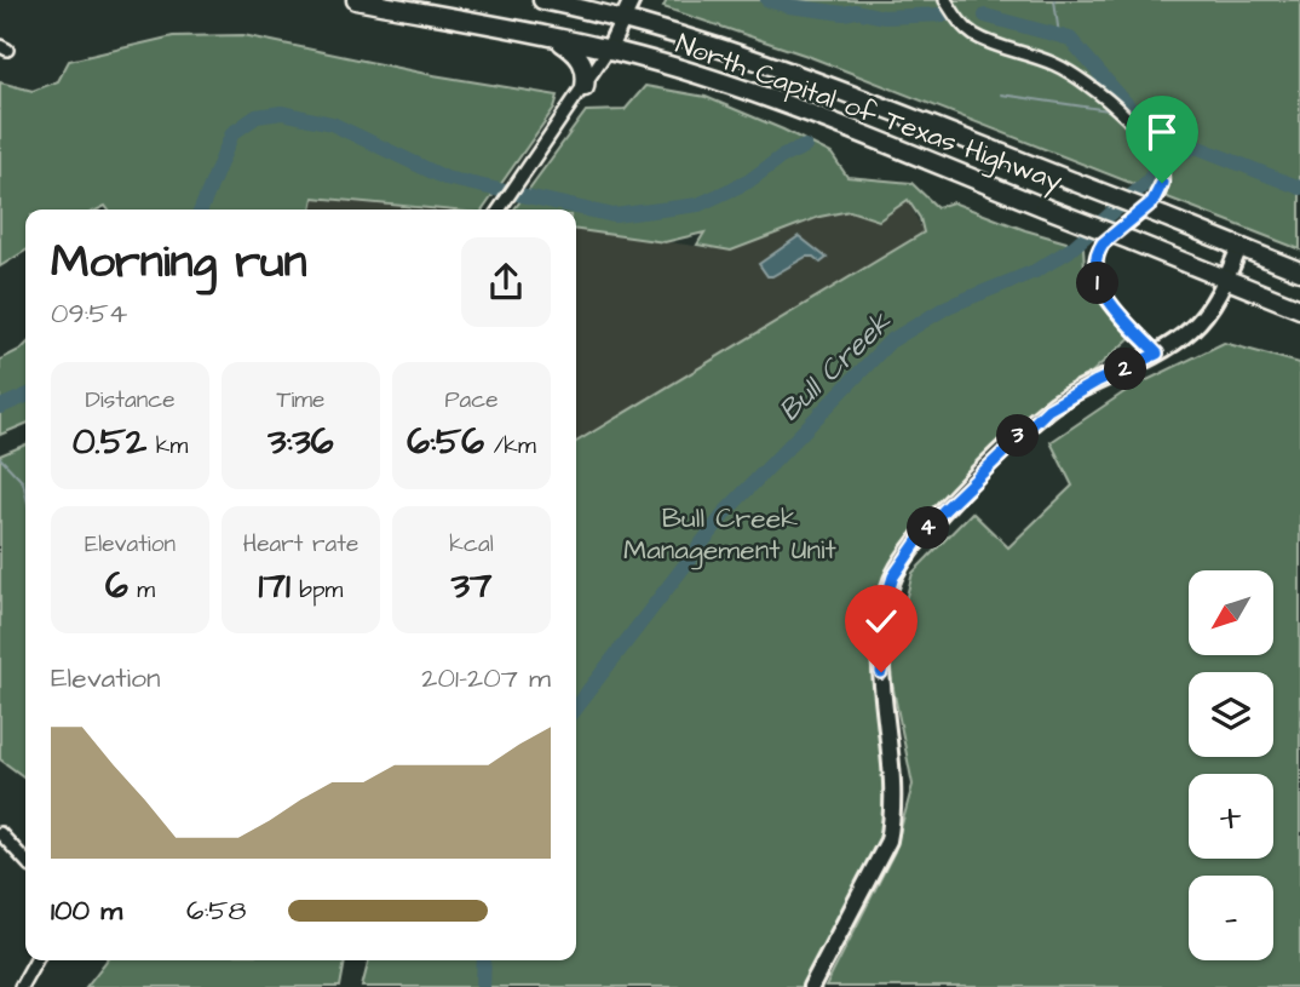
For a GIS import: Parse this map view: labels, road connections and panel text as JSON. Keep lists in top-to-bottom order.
{
  "streets": {
    "highway": ["North Capital of Texas Highway"]
  },
  "water": ["Bull Creek"],
  "parks": ["Bull Creek Management Unit"],
  "north": "bottom left",
  "page": {
    "heading": ["Morning run", "09:54"],
    "pins": [
      "1",
      "2",
      "3",
      "4"
    ],
    "stats": [
      ["Distance", "0.52 km"],
      ["Time", "3:36"],
      ["Pace", "6:56 /km"],
      ["Elevation", "6 m"],
      ["Heart rate", "171 bpm"],
      ["kcal", "37"]
    ],
    "map_buttons": ["+", "−"],
    "chart": ["Elevation", "201–207 m"],
    "list": [
      {
        "name": "100 m",
        "note": "6:58"
      }
    ]
  }
}
